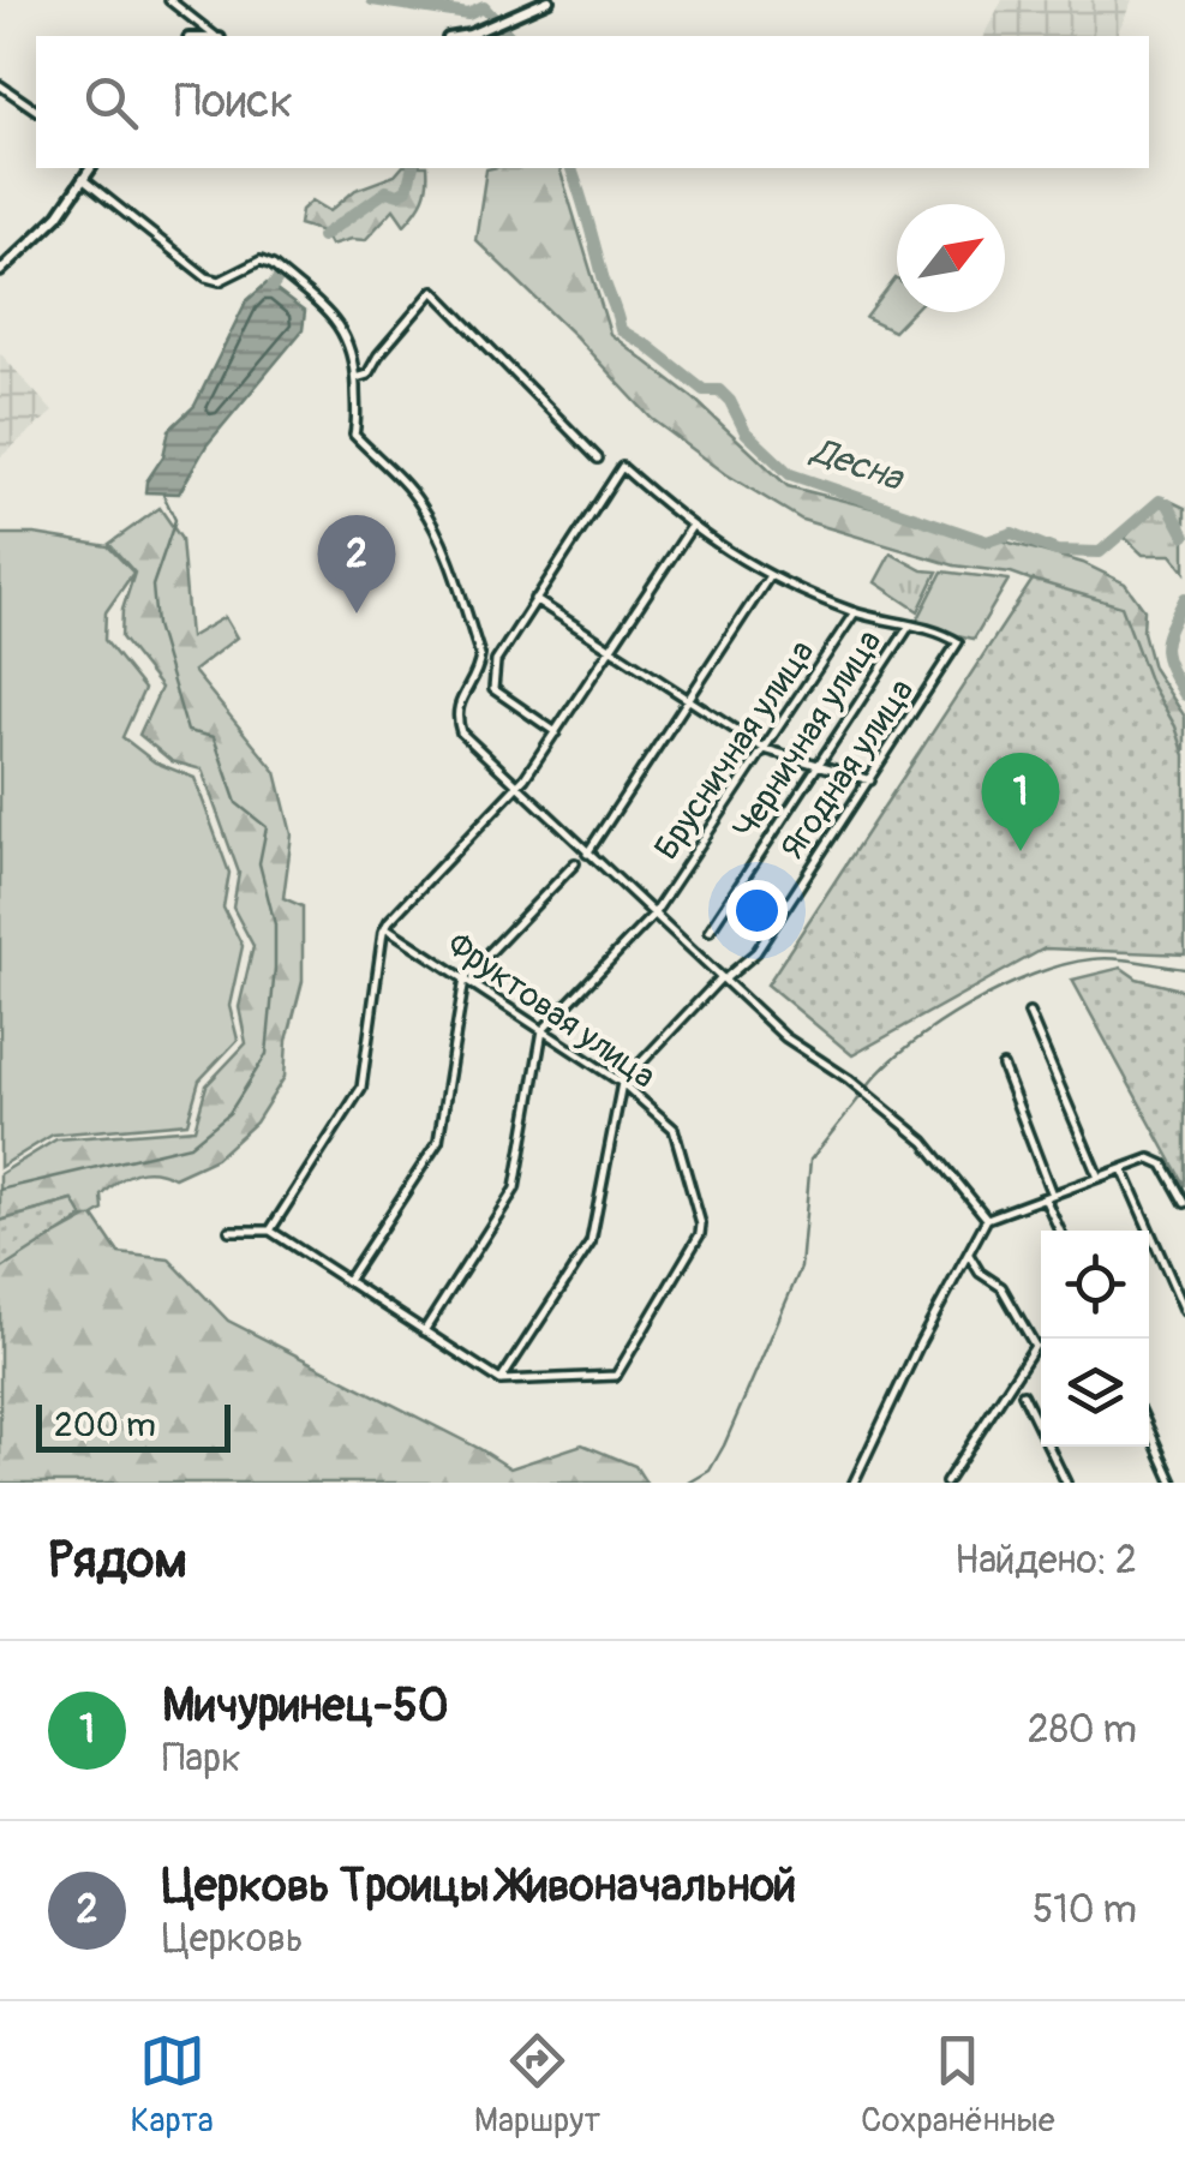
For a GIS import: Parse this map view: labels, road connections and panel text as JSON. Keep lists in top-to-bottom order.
{
  "streets": {
    "street": [
      "Черничная улица",
      "Брусничная улица",
      "Ягодная улица",
      "Фруктовая улица"
    ]
  },
  "crossings": [
    ["Черничная улица", "Брусничная улица"],
    ["Брусничная улица", "Ягодная улица"],
    ["Брусничная улица", "Фруктовая улица"],
    ["Ягодная улица", "Фруктовая улица"]
  ],
  "water": ["Десна"],
  "scale_bar": "200 m",
  "north": "top right",
  "page": {
    "search": "Поиск",
    "pins": ["2", "1"],
    "scale": "200 m",
    "heading": ["Рядом", "Найдено: 2"],
    "list": [
      {
        "mark": "1",
        "name": "Мичуринец-50",
        "note": "Парк",
        "value": "280 m"
      },
      {
        "mark": "2",
        "name": "Церковь Троицы Живоначальной",
        "note": "Церковь",
        "value": "510 m"
      }
    ],
    "nav": ["Карта", "Маршрут", "Сохранённые"]
  }
}
